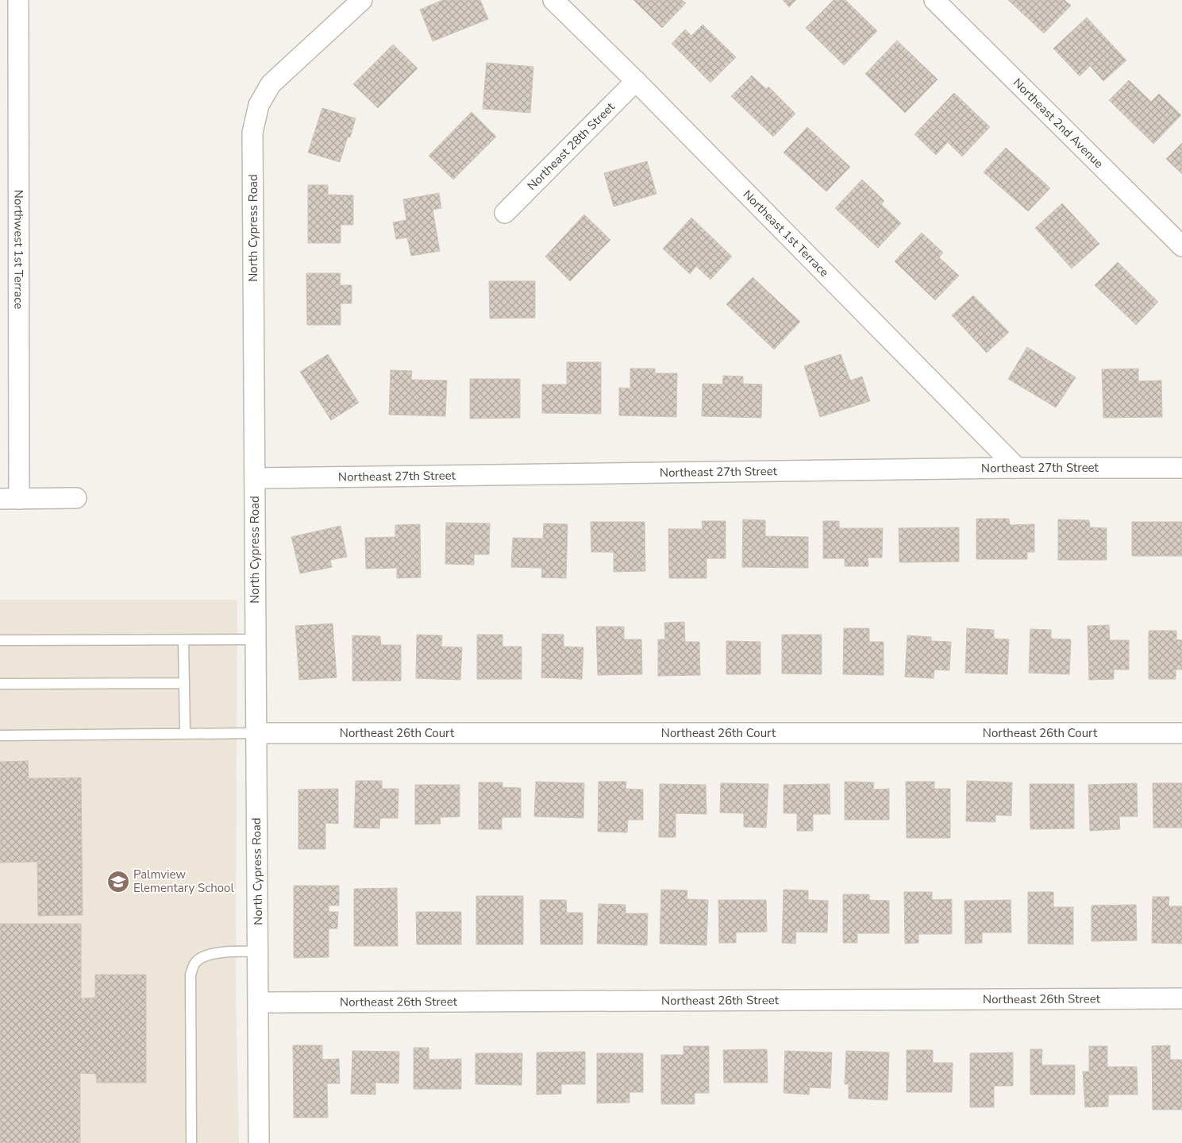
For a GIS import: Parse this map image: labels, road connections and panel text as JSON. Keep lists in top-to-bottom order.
{
  "streets": {
    "street": [
      "Northeast 2nd Avenue",
      "Northeast 28th Street",
      "North Cypress Road",
      "Northeast 1st Terrace",
      "Northwest 1st Terrace",
      "Northeast 27th Street",
      "Northeast 26th Court",
      "Northeast 26th Street"
    ]
  },
  "crossings": [
    ["Northeast 28th Street", "Northeast 1st Terrace"],
    ["North Cypress Road", "Northeast 27th Street"],
    ["North Cypress Road", "Northeast 26th Court"],
    ["North Cypress Road", "Northeast 26th Street"],
    ["Northeast 1st Terrace", "Northeast 27th Street"]
  ],
  "places": {
    "school or university": ["Palmview Elementary School"]
  }
}
